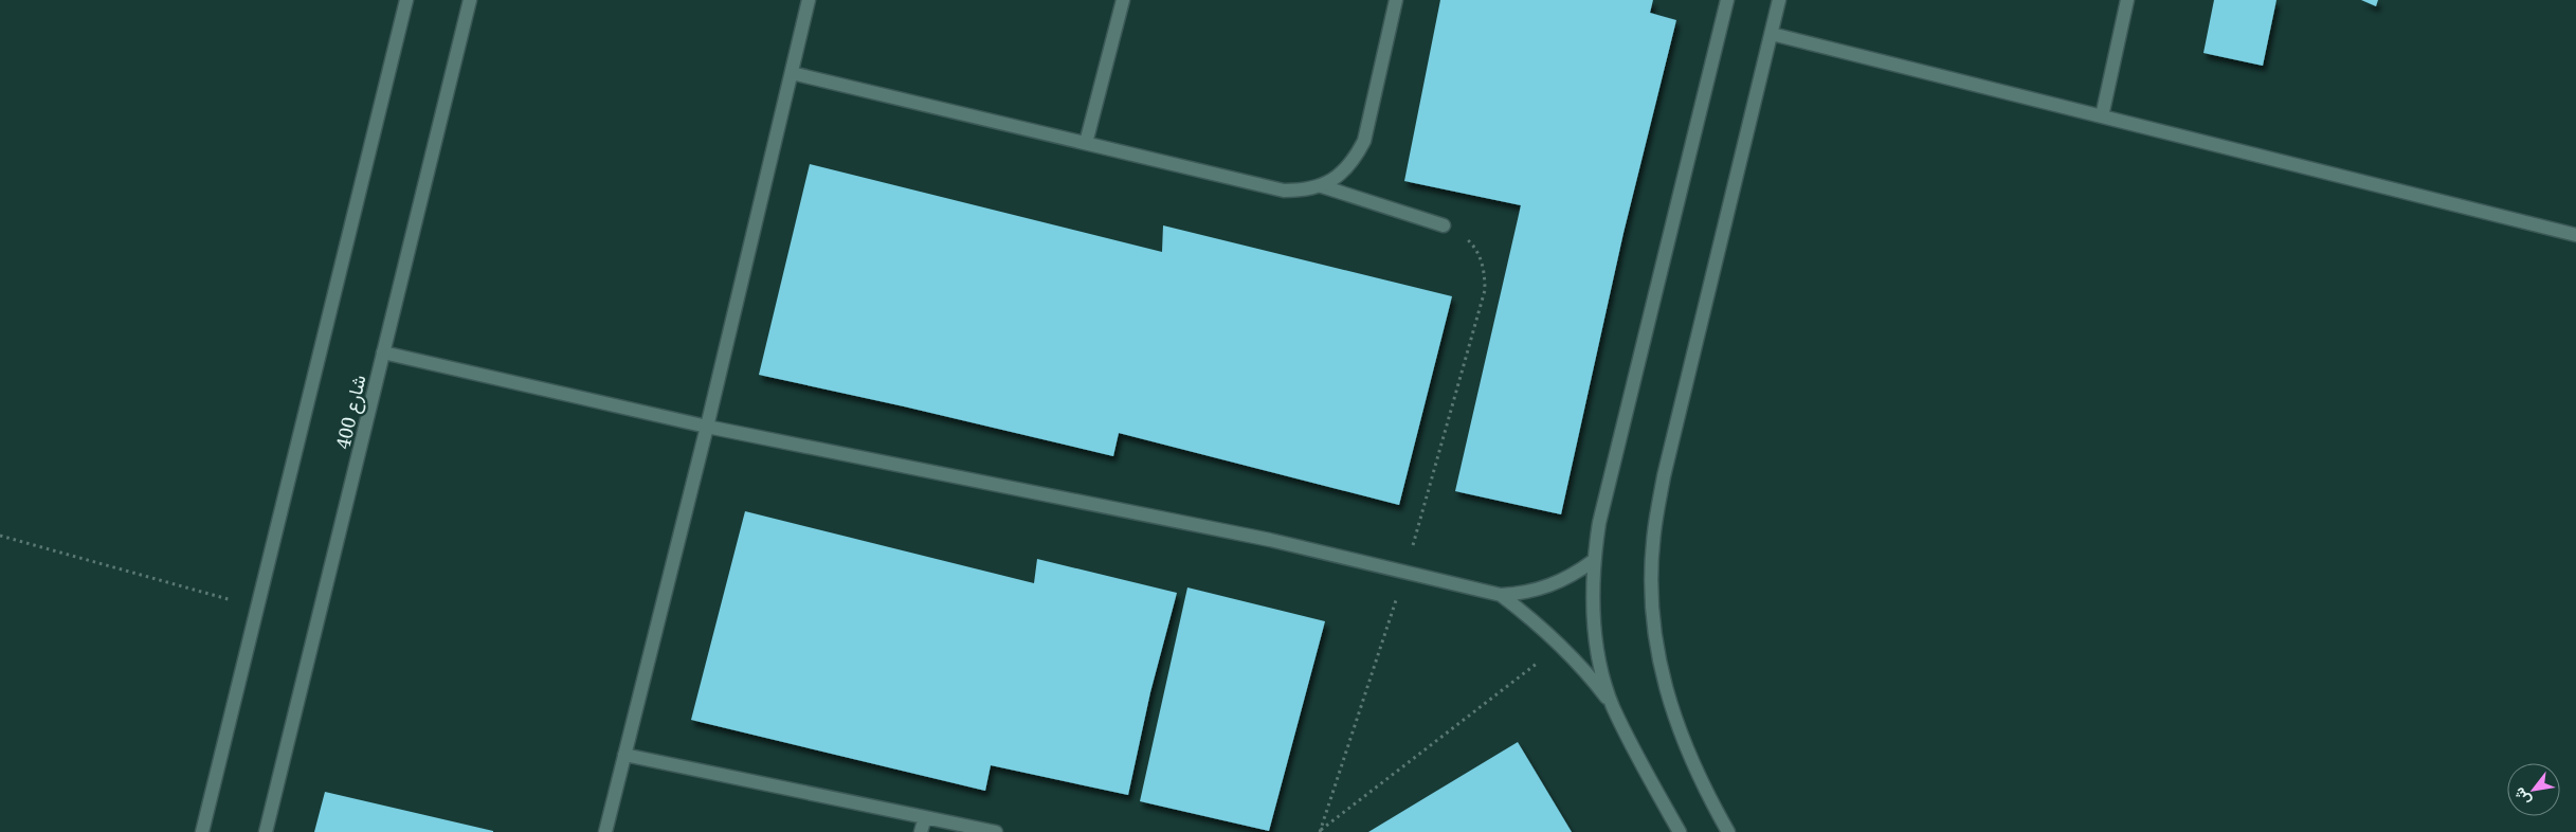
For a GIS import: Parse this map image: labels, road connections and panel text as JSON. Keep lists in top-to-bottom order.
{
  "streets": {
    "street": ["شارع 400"]
  },
  "north": "bottom left"
}
